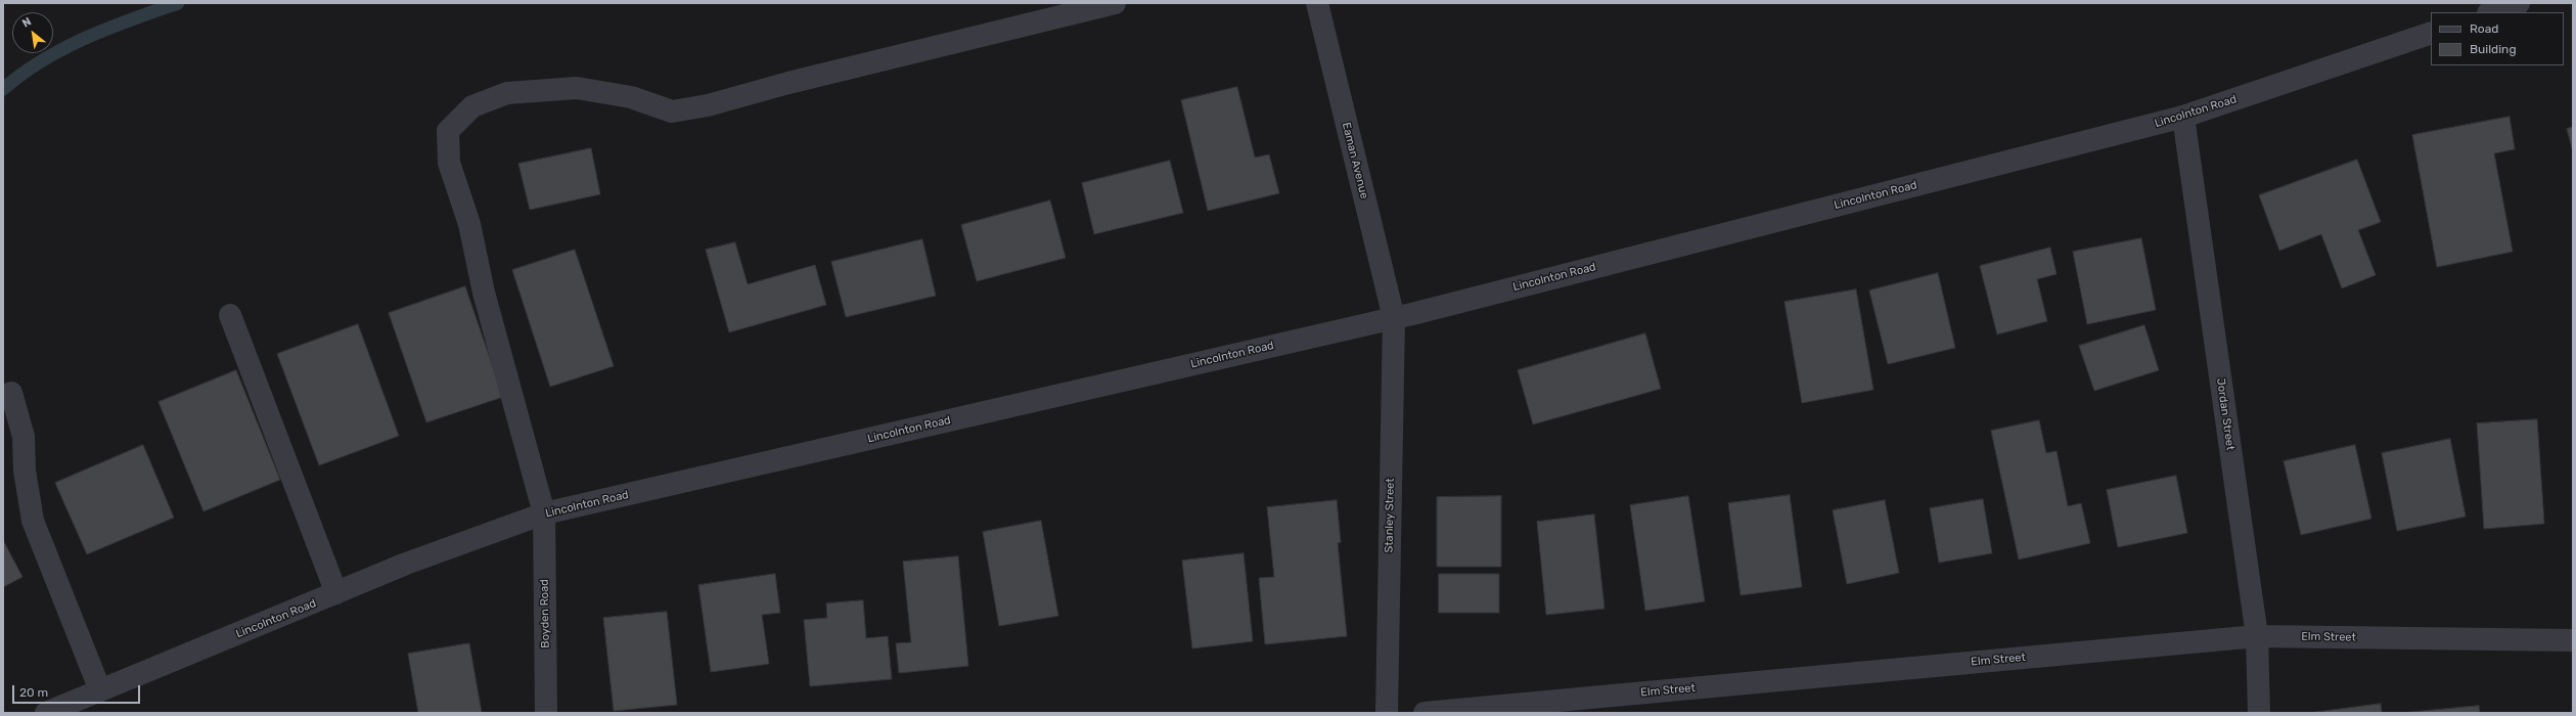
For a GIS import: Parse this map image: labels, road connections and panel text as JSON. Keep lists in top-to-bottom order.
{
  "streets": {
    "street": [
      "Lincolnton Road",
      "Eaman Avenue",
      "Jordan Street",
      "Stanley Street",
      "Boyden Road",
      "Elm Street"
    ]
  },
  "crossings": [
    ["Lincolnton Road", "Eaman Avenue"],
    ["Lincolnton Road", "Jordan Street"],
    ["Lincolnton Road", "Stanley Street"],
    ["Lincolnton Road", "Boyden Road"],
    ["Eaman Avenue", "Stanley Street"],
    ["Jordan Street", "Elm Street"]
  ],
  "legend": ["Road", "Building"],
  "scale_bar": "20 m",
  "north": "top left"
}
